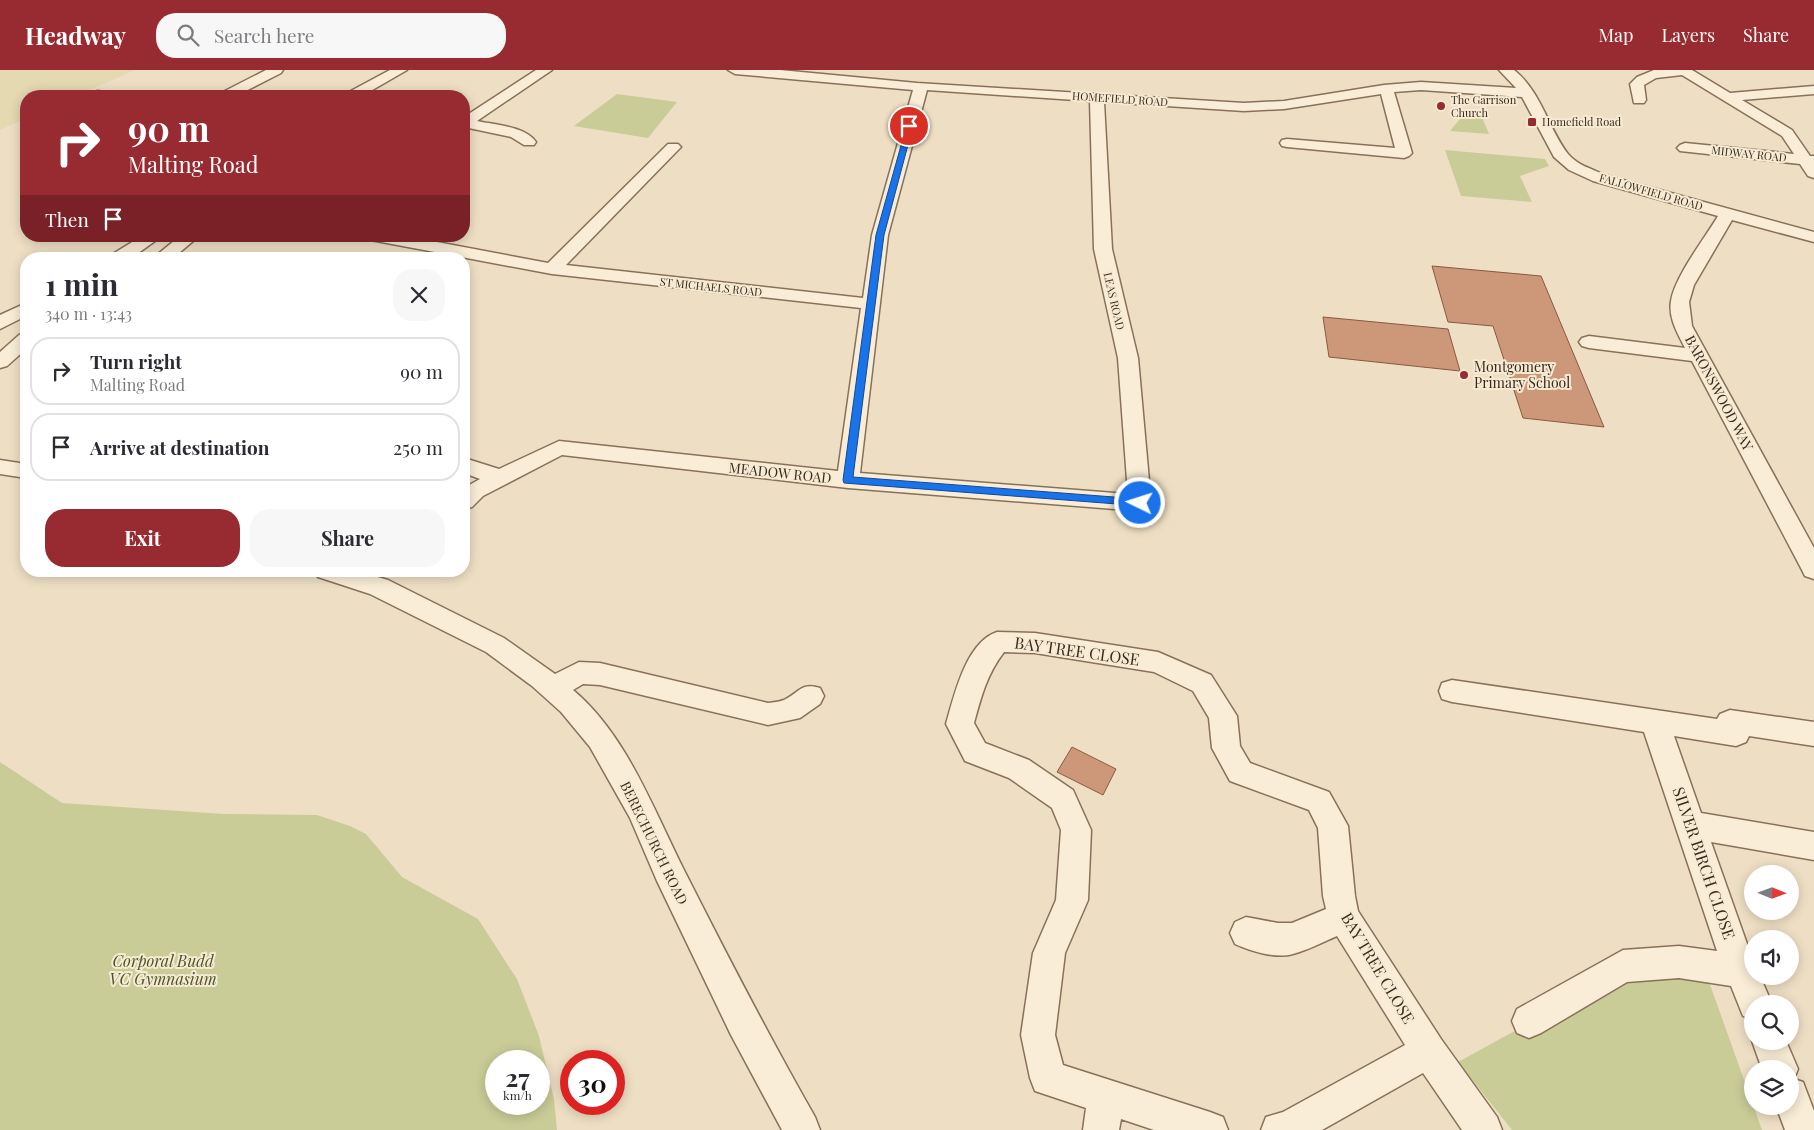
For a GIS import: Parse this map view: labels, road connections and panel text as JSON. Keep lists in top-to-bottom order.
{
  "streets": {
    "street": [
      "HOMEFIELD ROAD",
      "MIDWAY ROAD",
      "FALLOWFIELD ROAD",
      "ST MICHAELS ROAD",
      "LEAS ROAD",
      "BARONSWOOD WAY",
      "MEADOW ROAD",
      "BAY TREE CLOSE",
      "BERECHURCH ROAD",
      "SILVER BIRCH CLOSE"
    ]
  },
  "crossings": [
    ["HOMEFIELD ROAD", "FALLOWFIELD ROAD"],
    ["HOMEFIELD ROAD", "LEAS ROAD"],
    ["FALLOWFIELD ROAD", "BARONSWOOD WAY"],
    ["LEAS ROAD", "MEADOW ROAD"]
  ],
  "parks": ["Corporal Budd VC Gymnasium"],
  "places": {
    "other": ["The Garrison Church", "Montgomery Primary School"],
    "transit": ["Homefield Road"]
  },
  "north": "right",
  "page": {
    "header": "Headway",
    "search": "Search here",
    "nav": ["Map", "Layers", "Share"],
    "turn": ["90 m", "Malting Road"],
    "then": "Then",
    "heading": ["1 min", "340 m · 13:43"],
    "list": [
      {
        "name": "Turn right",
        "note": "Malting Road",
        "value": "90 m"
      },
      {
        "name": "Arrive at destination",
        "value": "250 m"
      }
    ],
    "buttons": ["Exit", "Share"],
    "speed": "27 km/h",
    "limit": "30"
  }
}
